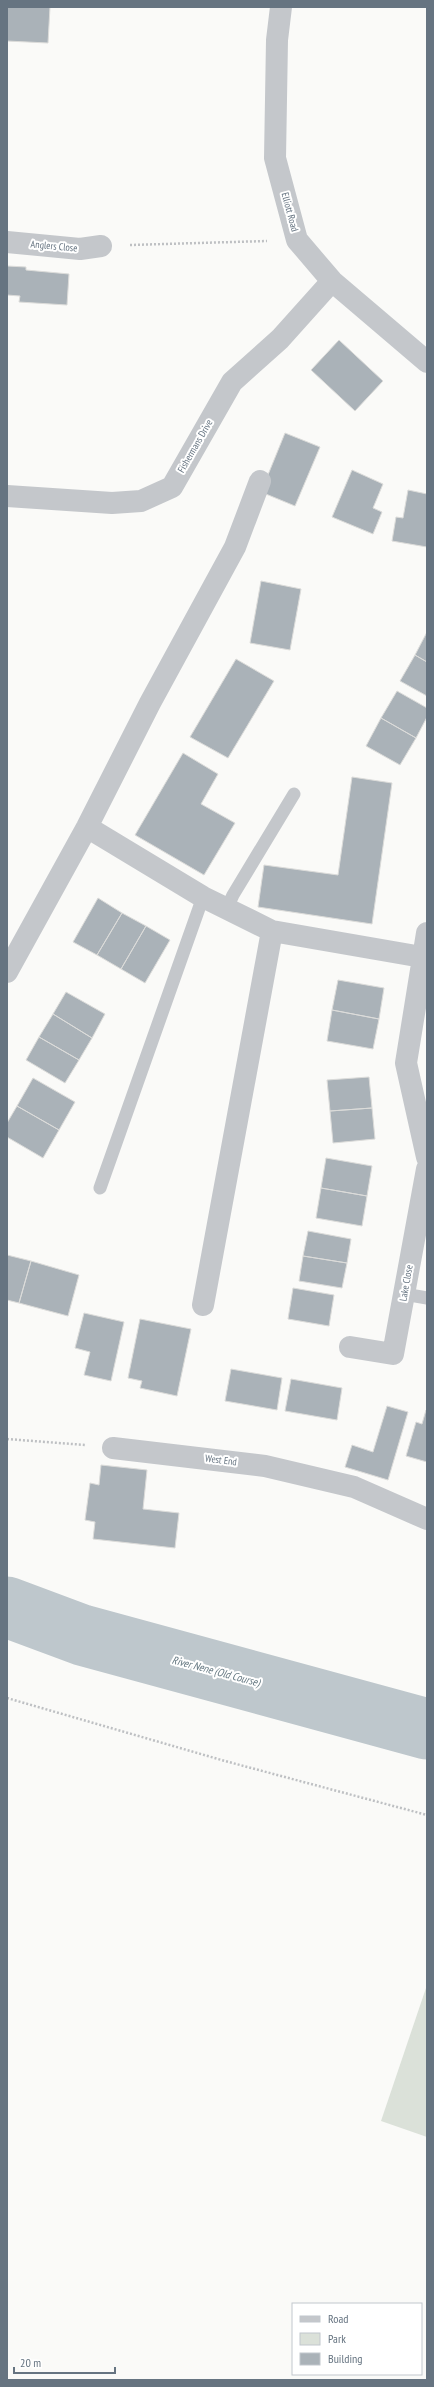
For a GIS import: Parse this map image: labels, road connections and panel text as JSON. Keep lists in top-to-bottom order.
{
  "streets": {
    "street": [
      "Elliott Road",
      "Anglers Close",
      "Fishermans Drive",
      "Lake Close",
      "West End"
    ]
  },
  "crossings": [
    ["Elliott Road", "Fishermans Drive"]
  ],
  "water": ["River Nene (Old Course)"],
  "legend": ["Road", "Park", "Building"],
  "scale_bar": "20 m"
}
